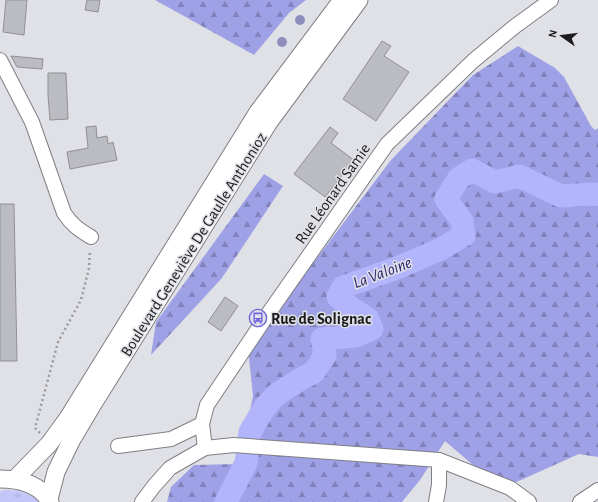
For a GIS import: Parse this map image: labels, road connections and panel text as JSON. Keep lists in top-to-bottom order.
{
  "streets": {
    "main road": ["Boulevard Geneviève De Gaulle Anthonioz"],
    "street": ["Rue Léonard Samie"]
  },
  "water": ["La Valoine"],
  "places": {
    "bus stop": ["Rue de Solignac"]
  },
  "north": "left"
}
